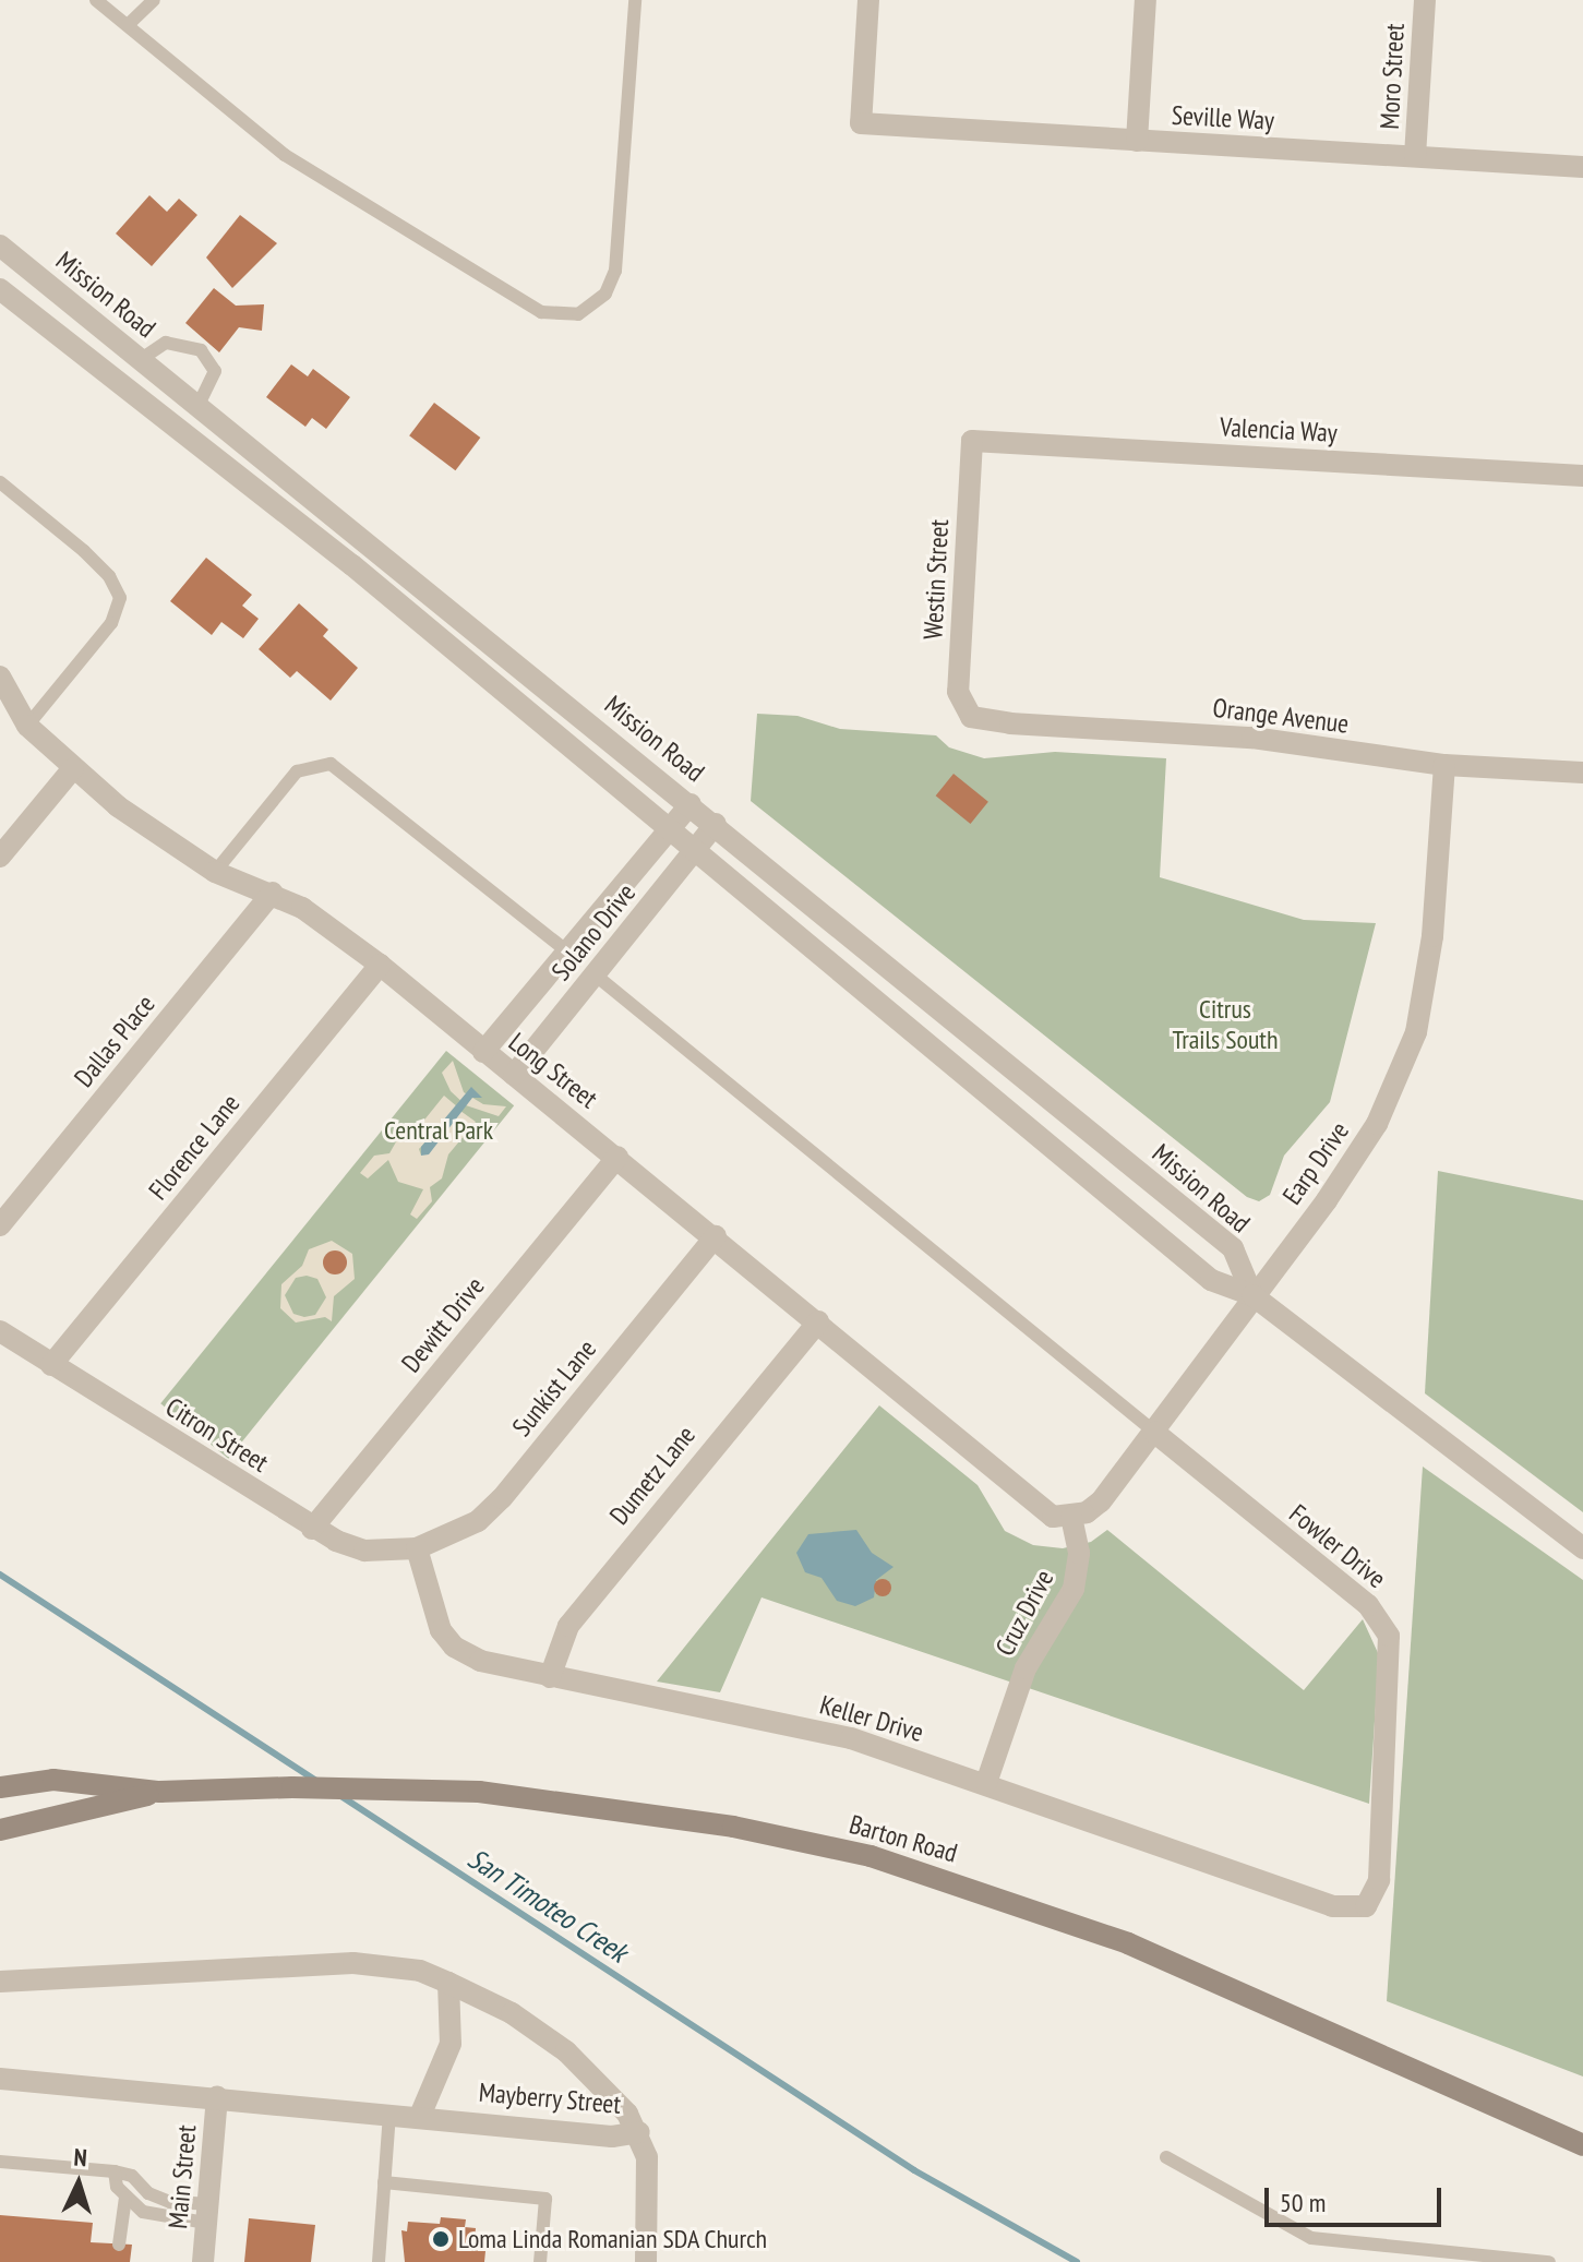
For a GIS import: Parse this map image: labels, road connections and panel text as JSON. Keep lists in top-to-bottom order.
{
  "streets": {
    "main road": ["Barton Road"],
    "street": [
      "Moro Street",
      "Seville Way",
      "Mission Road",
      "Valencia Way",
      "Westin Street",
      "Orange Avenue",
      "Solano Drive",
      "Dallas Place",
      "Long Street",
      "Florence Lane",
      "Earp Drive",
      "Dewitt Drive",
      "Sunkist Lane",
      "Citron Street",
      "Dumetz Lane",
      "Fowler Drive",
      "Cruz Drive",
      "Keller Drive",
      "Mayberry Street",
      "Main Street"
    ]
  },
  "crossings": [
    ["Moro Street", "Seville Way"],
    ["Mission Road", "Solano Drive"],
    ["Mission Road", "Earp Drive"],
    ["Valencia Way", "Westin Street"],
    ["Westin Street", "Orange Avenue"],
    ["Orange Avenue", "Earp Drive"],
    ["Solano Drive", "Long Street"],
    ["Dallas Place", "Long Street"],
    ["Long Street", "Florence Lane"],
    ["Long Street", "Earp Drive"],
    ["Long Street", "Dewitt Drive"],
    ["Long Street", "Sunkist Lane"],
    ["Long Street", "Dumetz Lane"],
    ["Long Street", "Cruz Drive"],
    ["Florence Lane", "Citron Street"],
    ["Earp Drive", "Fowler Drive"],
    ["Earp Drive", "Cruz Drive"],
    ["Dewitt Drive", "Citron Street"],
    ["Sunkist Lane", "Citron Street"],
    ["Sunkist Lane", "Keller Drive"],
    ["Citron Street", "Keller Drive"],
    ["Dumetz Lane", "Keller Drive"],
    ["Fowler Drive", "Keller Drive"],
    ["Cruz Drive", "Keller Drive"],
    ["Mayberry Street", "Main Street"]
  ],
  "water": ["San Timoteo Creek"],
  "parks": ["Citrus Trails South", "Central Park"],
  "places": ["Loma Linda Romanian SDA Church"],
  "scale_bar": "50 m",
  "north": "top"
}
